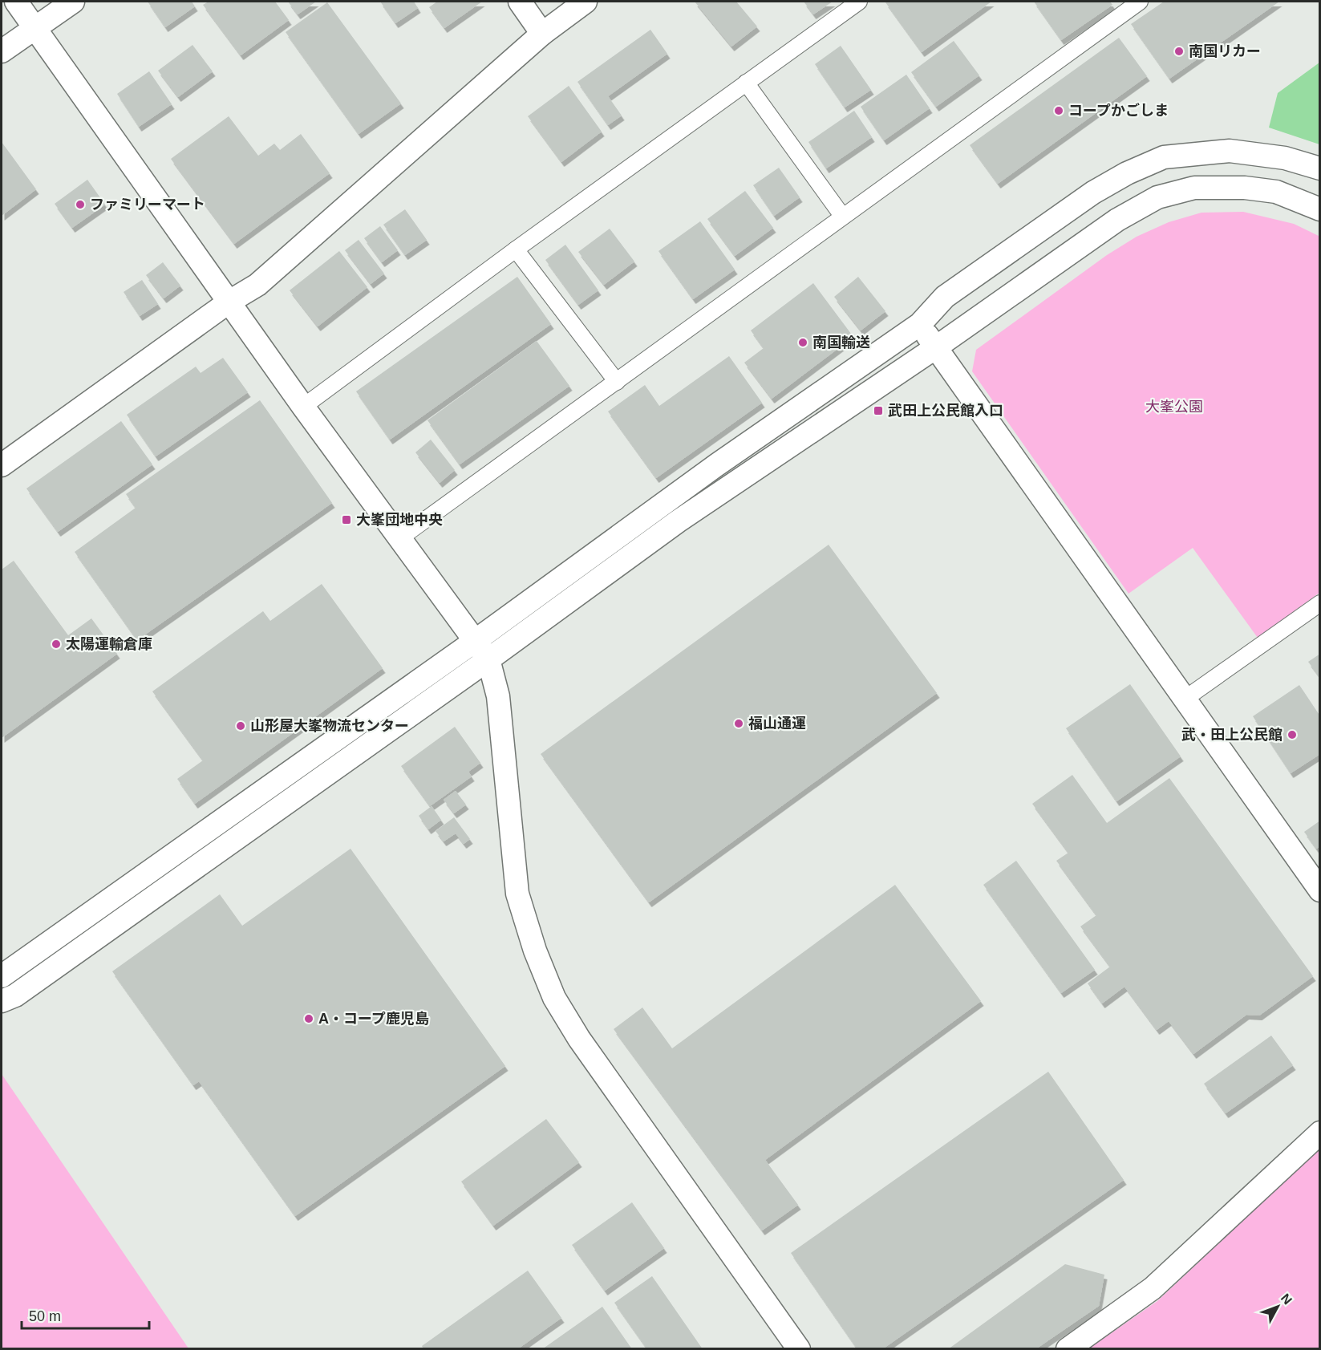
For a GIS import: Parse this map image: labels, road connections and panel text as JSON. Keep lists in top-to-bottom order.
{
  "parks": ["大峯公園"],
  "places": {
    "other": [
      "南国リカー",
      "コープかごしま",
      "ファミリーマート",
      "南国輸送",
      "太陽運輸倉庫",
      "福山通運",
      "山形屋大峯物流センター",
      "武・田上公民館",
      "A・コープ鹿児島"
    ],
    "transit": ["武田上公民館入口", "大峯団地中央"]
  },
  "scale_bar": "50 m",
  "north": "top right"
}
